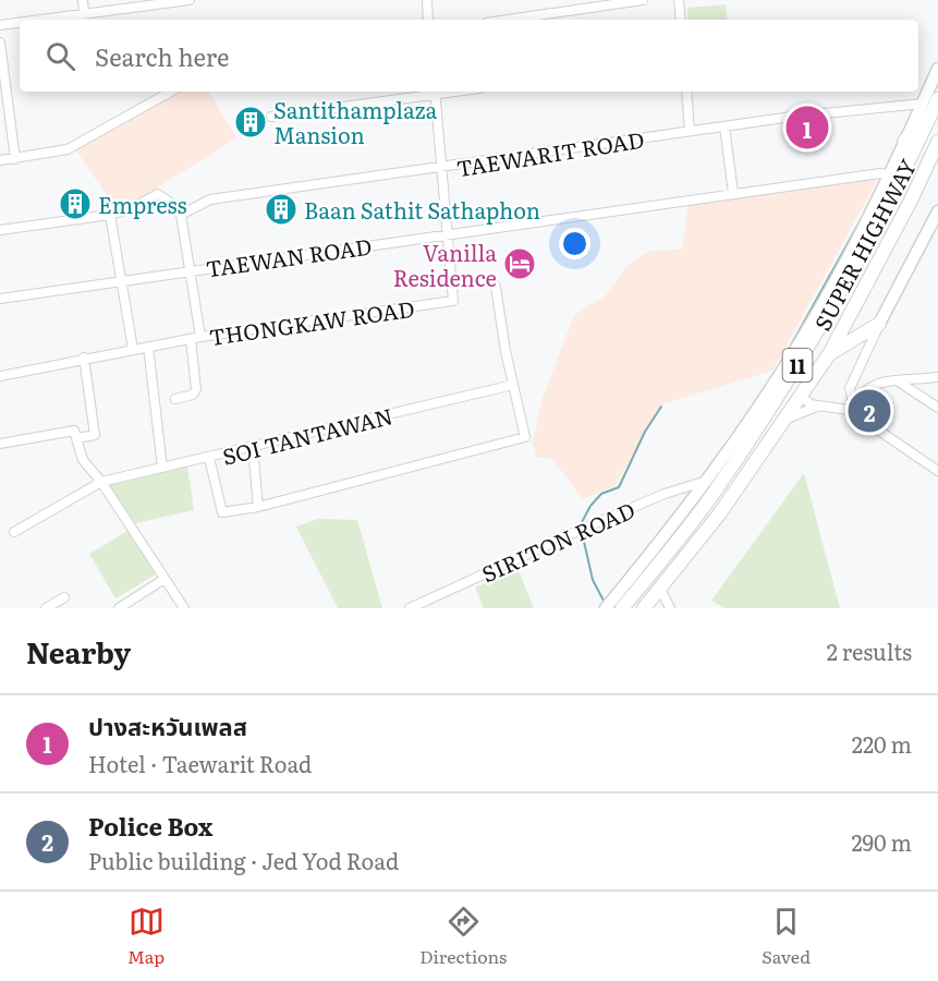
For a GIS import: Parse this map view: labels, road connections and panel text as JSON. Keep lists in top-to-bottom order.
{
  "streets": {
    "highway": ["SUPER HIGHWAY", "11"],
    "street": [
      "TAEWARIT ROAD",
      "TAEWAN ROAD",
      "THONGKAW ROAD",
      "SOI TANTAWAN",
      "SIRITON ROAD"
    ]
  },
  "crossings": [
    ["TAEWARIT ROAD", "THONGKAW ROAD"],
    ["TAEWAN ROAD", "THONGKAW ROAD"]
  ],
  "places": {
    "building": ["Santithamplaza Mansion", "Empress", "Baan Sathit Sathaphon"],
    "hotel": ["Vanilla Residence"]
  },
  "page": {
    "search": "Search here",
    "pins": ["1", "2"],
    "heading": ["Nearby", "2 results"],
    "list": [
      {
        "mark": "1",
        "name": "ปางสะหวันเพลส",
        "note": "Hotel · Taewarit Road",
        "value": "220 m"
      },
      {
        "mark": "2",
        "name": "Police Box",
        "note": "Public building · Jed Yod Road",
        "value": "290 m"
      }
    ],
    "nav": ["Map", "Directions", "Saved"]
  }
}
